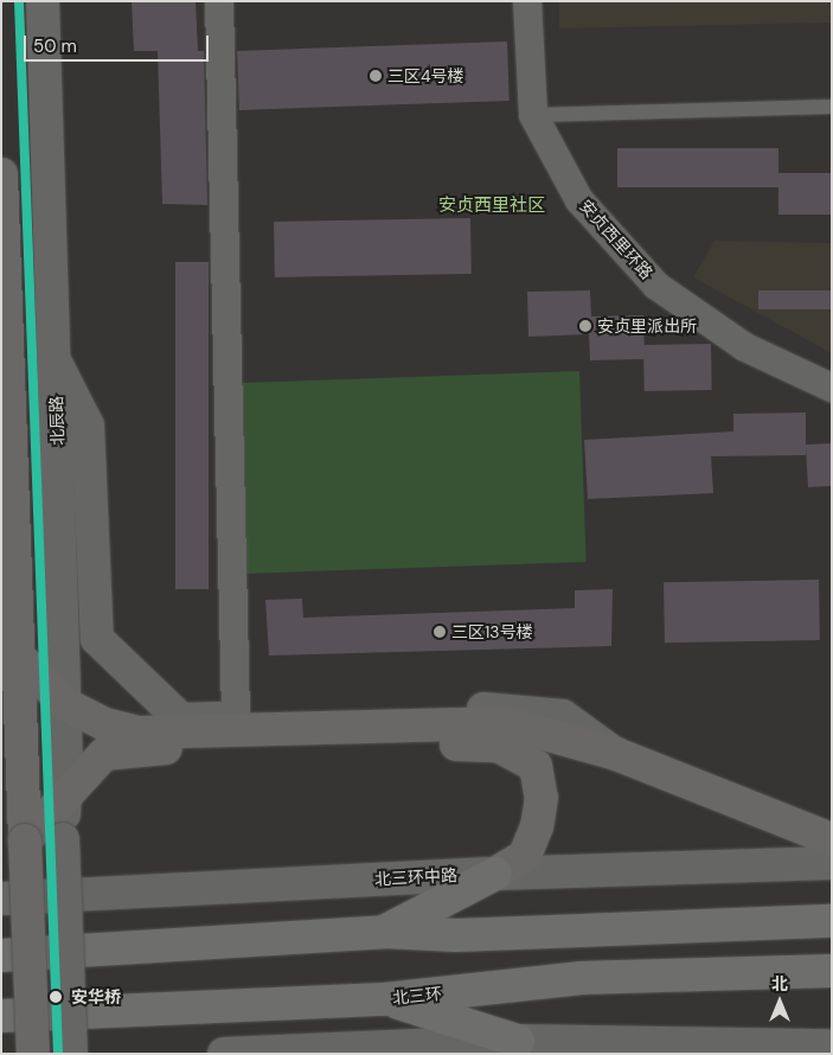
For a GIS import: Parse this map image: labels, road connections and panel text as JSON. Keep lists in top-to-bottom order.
{
  "streets": {
    "highway": ["北三环"],
    "street": ["安贞西里环路", "北辰路", "北三环中路"]
  },
  "districts": ["安贞西里社区"],
  "places": [
    "三区4号楼",
    "安贞里派出所",
    "三区13号楼",
    "安华桥"
  ],
  "scale_bar": "50 m",
  "north": "top"
}
